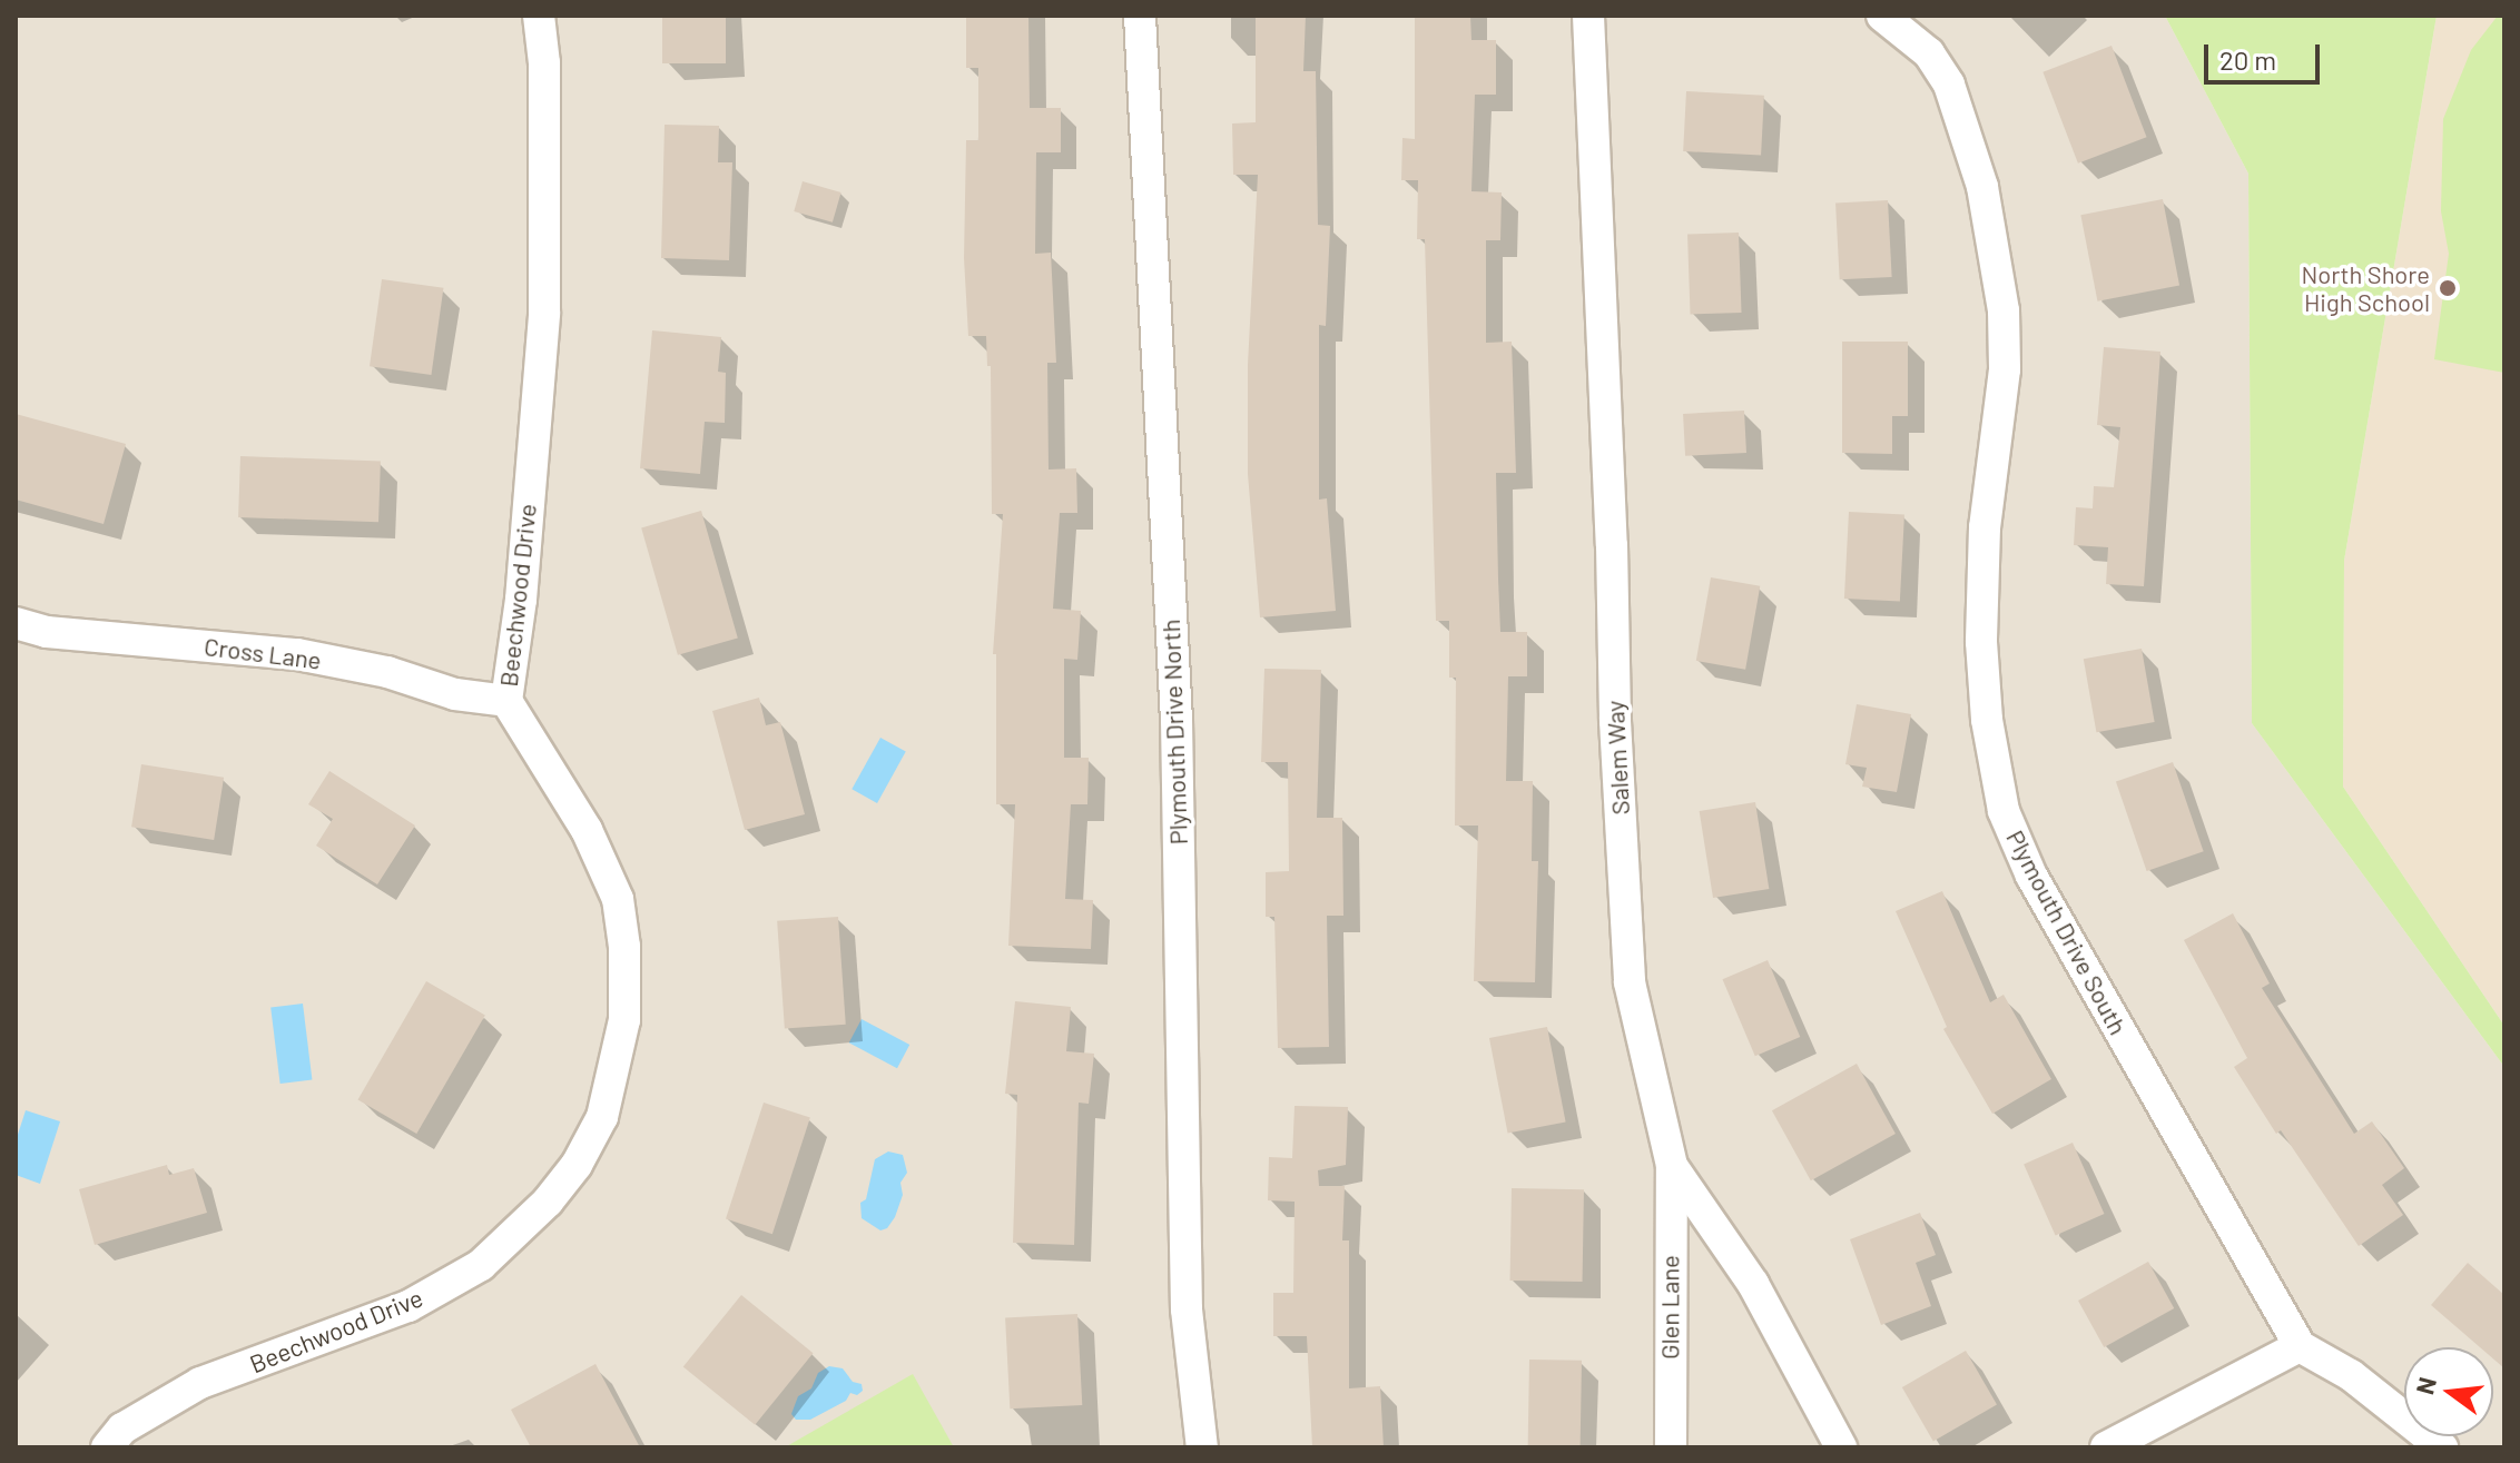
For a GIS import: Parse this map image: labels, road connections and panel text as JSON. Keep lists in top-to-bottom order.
{
  "streets": {
    "street": [
      "Beechwood Drive",
      "Cross Lane",
      "Plymouth Drive North",
      "Salem Way",
      "Plymouth Drive South",
      "Glen Lane"
    ]
  },
  "crossings": [
    ["Beechwood Drive", "Cross Lane"],
    ["Salem Way", "Glen Lane"]
  ],
  "places": ["North Shore High School"],
  "scale_bar": "20 m",
  "north": "left"
}
